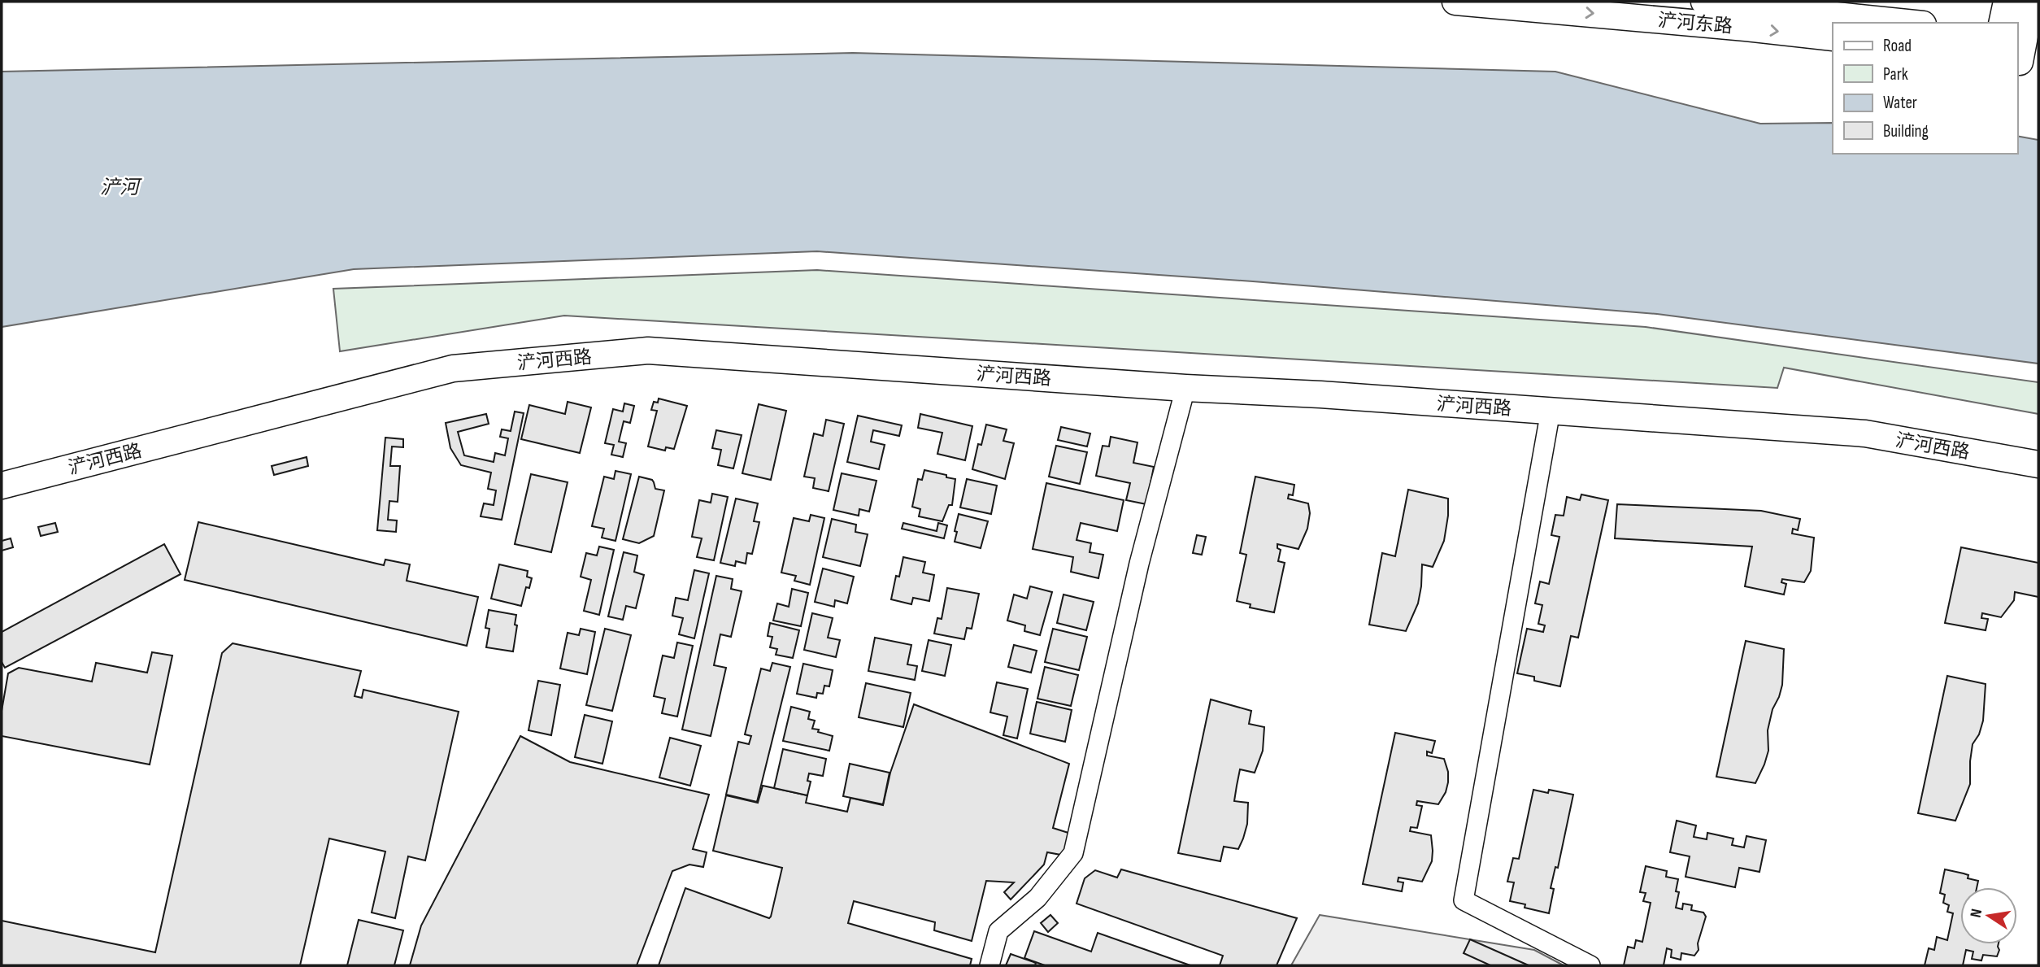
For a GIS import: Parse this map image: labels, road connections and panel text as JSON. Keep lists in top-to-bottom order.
{
  "streets": {
    "street": ["浐河东路", "浐河西路"]
  },
  "water": ["浐河"],
  "legend": [
    "Road",
    "Park",
    "Water",
    "Building"
  ],
  "north": "left"
}
